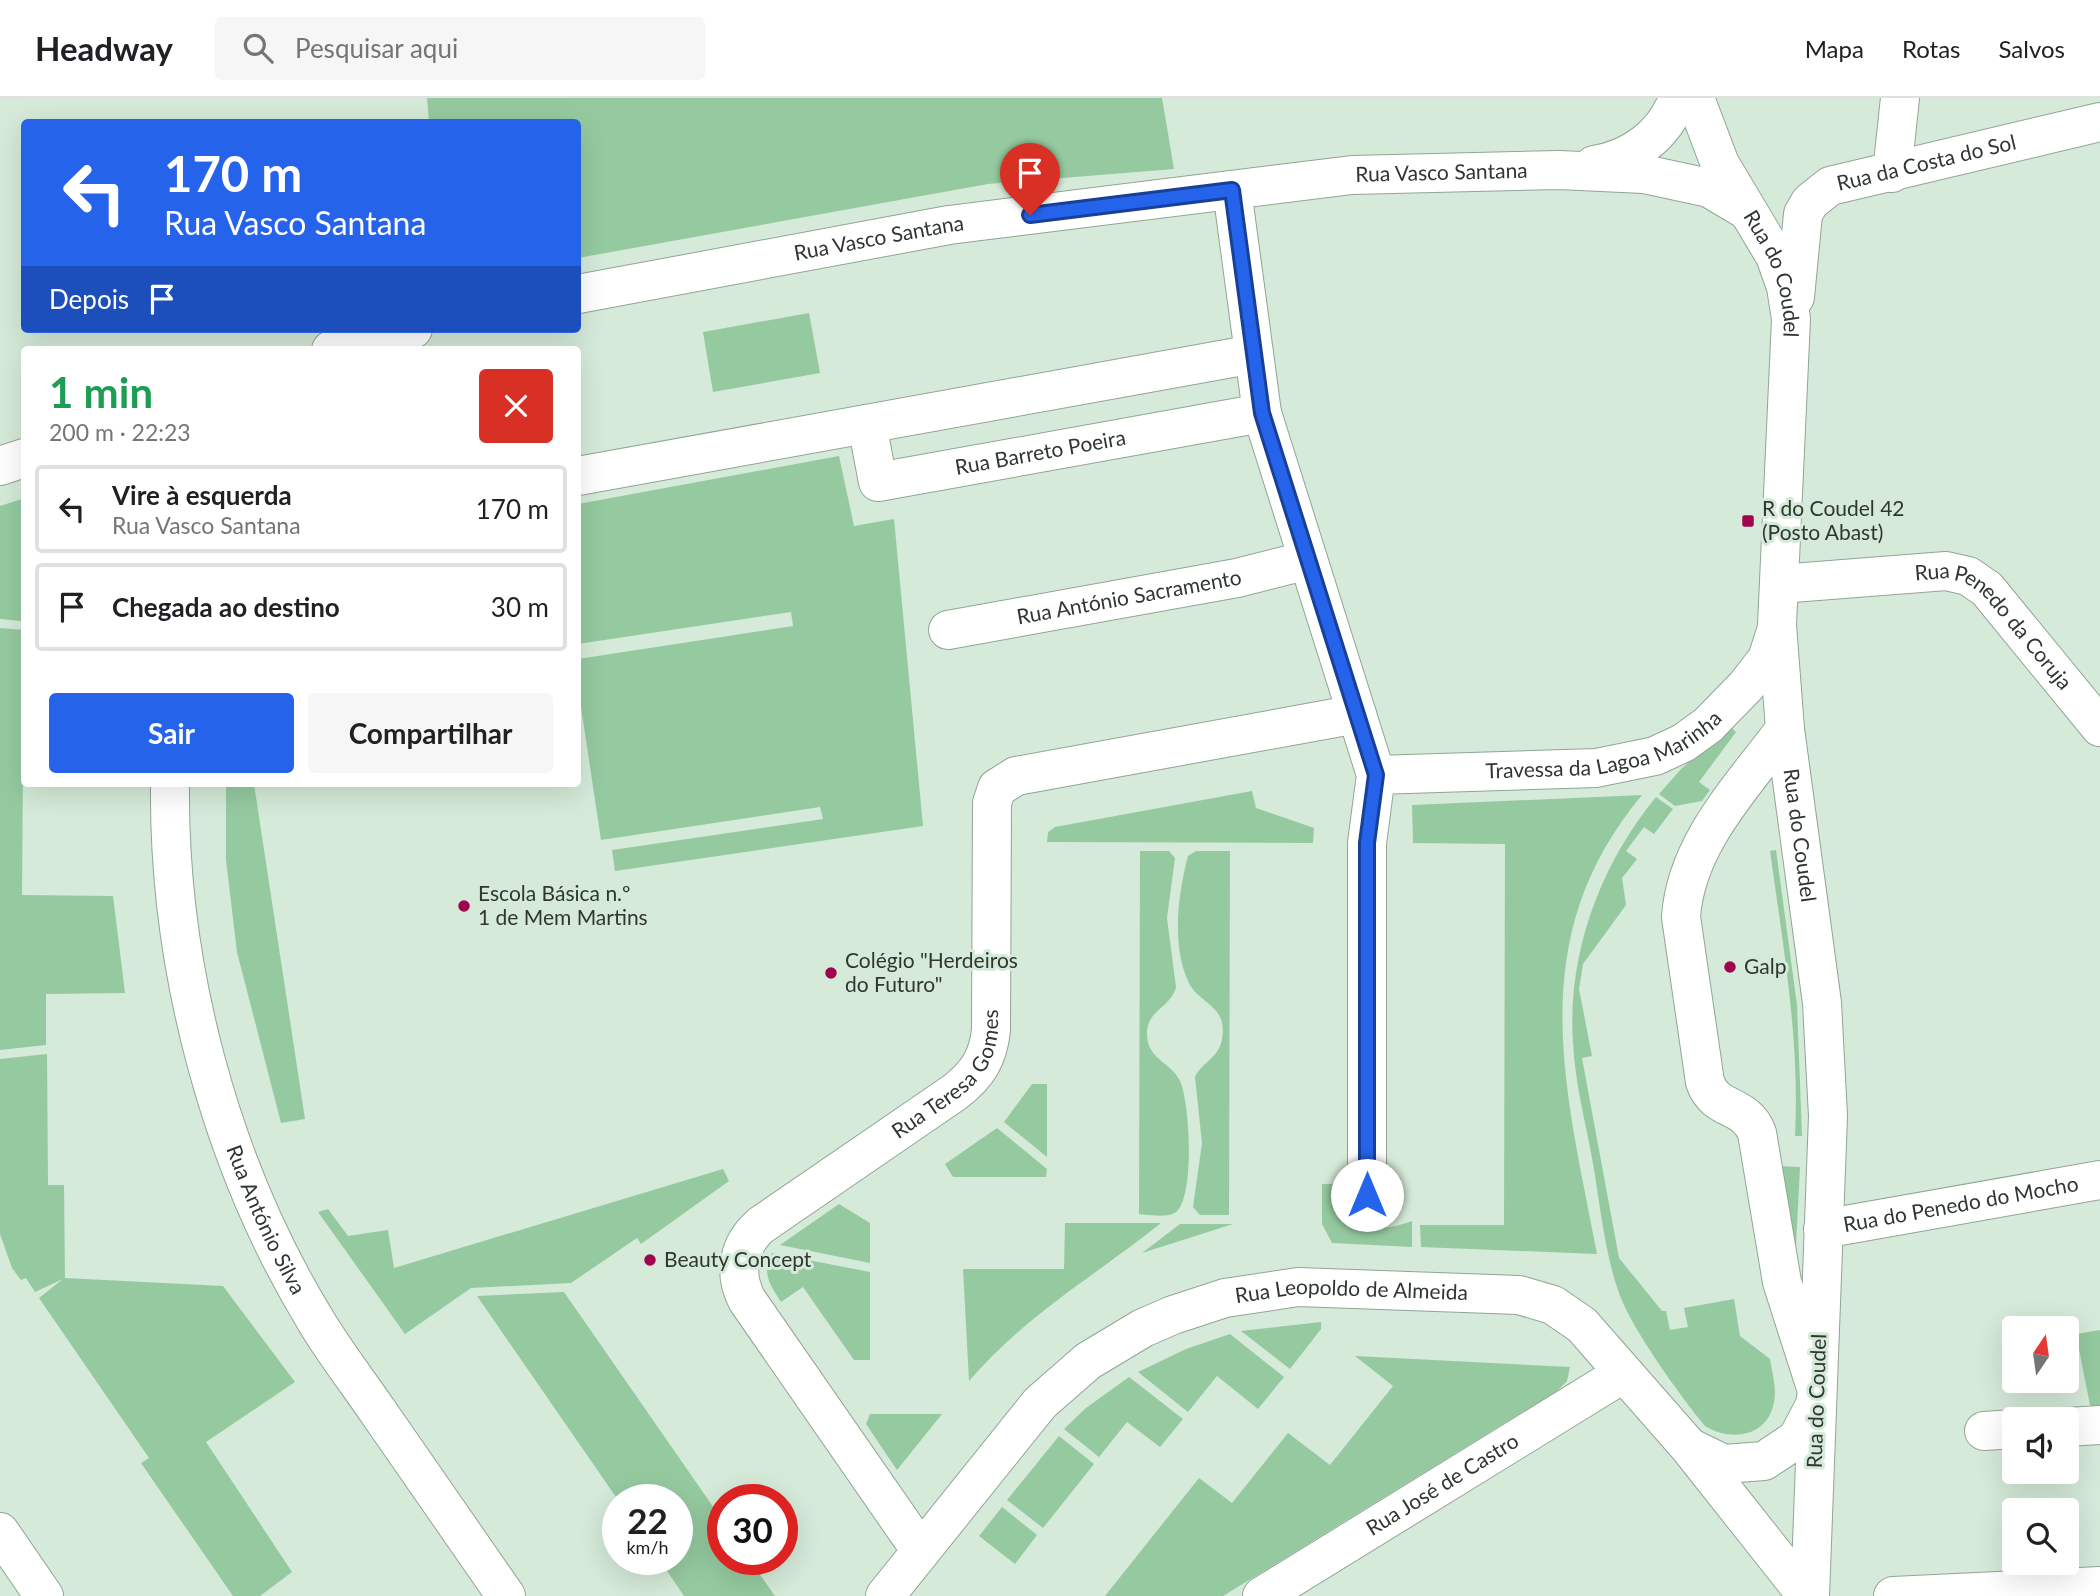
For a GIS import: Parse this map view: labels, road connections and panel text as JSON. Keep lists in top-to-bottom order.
{
  "streets": {
    "street": [
      "Rua da Costa do Sol",
      "Rua Vasco Santana",
      "Rua do Coudel",
      "Rua Barreto Poeira",
      "Rua António Sacramento",
      "Rua Penedo da Coruja",
      "Travessa da Lagoa Marinha",
      "Rua Teresa Gomes",
      "Rua do Penedo do Mocho",
      "Rua António Silva",
      "Rua Leopoldo de Almeida",
      "Rua José de Castro"
    ]
  },
  "crossings": [
    ["Rua da Costa do Sol", "Rua do Coudel"],
    ["Rua Vasco Santana", "Rua do Coudel"],
    ["Rua do Coudel", "Rua Penedo da Coruja"],
    ["Rua do Coudel", "Travessa da Lagoa Marinha"],
    ["Rua do Coudel", "Rua do Penedo do Mocho"],
    ["Rua do Coudel", "Rua Leopoldo de Almeida"],
    ["Rua Teresa Gomes", "Rua Leopoldo de Almeida"],
    ["Rua Leopoldo de Almeida", "Rua José de Castro"]
  ],
  "places": {
    "transit": ["R do Coudel 42 (Posto Abast)"],
    "other": [
      "Escola Básica n.º 1 de Mem Martins",
      "Galp",
      "Colégio \"Herdeiros do Futuro\"",
      "Beauty Concept"
    ]
  },
  "north": "top",
  "page": {
    "header": "Headway",
    "search": "Pesquisar aqui",
    "nav": ["Mapa", "Rotas", "Salvos"],
    "turn": ["170 m", "Rua Vasco Santana"],
    "then": "Depois",
    "heading": ["1 min", "200 m · 22:23"],
    "list": [
      {
        "name": "Vire à esquerda",
        "note": "Rua Vasco Santana",
        "value": "170 m"
      },
      {
        "name": "Chegada ao destino",
        "value": "30 m"
      }
    ],
    "buttons": ["Sair", "Compartilhar"],
    "speed": "22 km/h",
    "limit": "30"
  }
}
